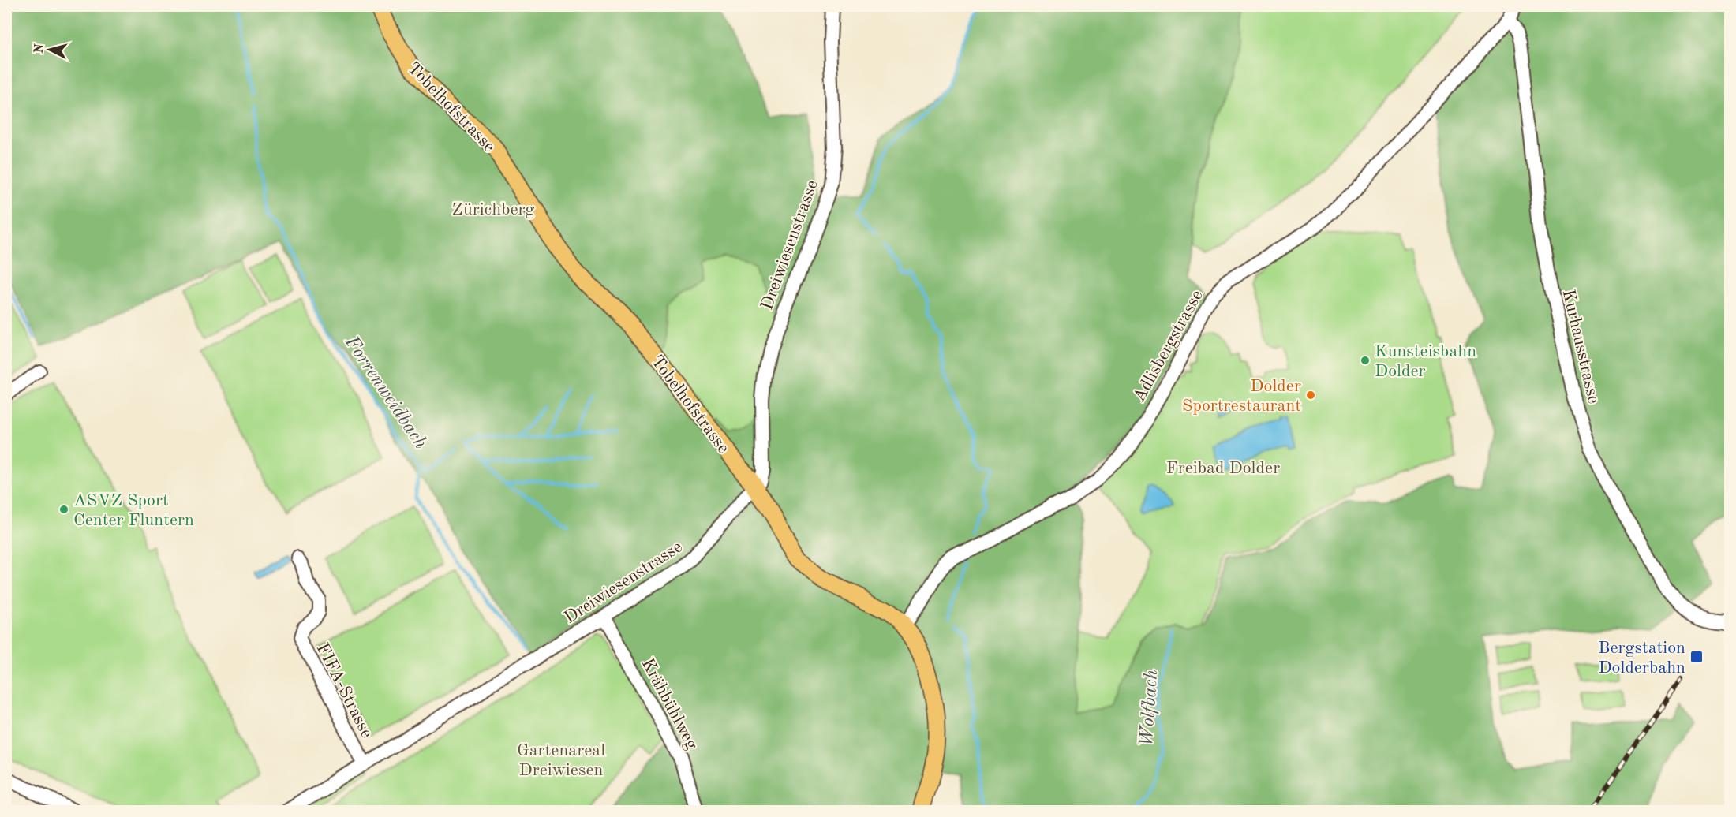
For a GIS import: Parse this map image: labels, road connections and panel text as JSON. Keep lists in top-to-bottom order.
{
  "streets": {
    "main road": ["Tobelhofstrasse"],
    "street": [
      "Dreiwiesenstrasse",
      "Adlisbergstrasse",
      "Kurhausstrasse",
      "FIFA-Strasse",
      "Krähbühlweg"
    ]
  },
  "crossings": [
    ["Tobelhofstrasse", "Dreiwiesenstrasse"],
    ["Tobelhofstrasse", "Adlisbergstrasse"],
    ["Dreiwiesenstrasse", "FIFA-Strasse"],
    ["Dreiwiesenstrasse", "Krähbühlweg"],
    ["Adlisbergstrasse", "Kurhausstrasse"]
  ],
  "water": ["Forrenweidbach", "Wolfbach"],
  "parks": ["Zürichberg", "Freibad Dolder", "Gartenareal Dreiwiesen"],
  "places": {
    "other": ["Kunsteisbahn Dolder", "Dolder Sportrestaurant", "ASVZ Sport Center Fluntern"],
    "transit": ["Bergstation Dolderbahn"]
  },
  "north": "left"
}
